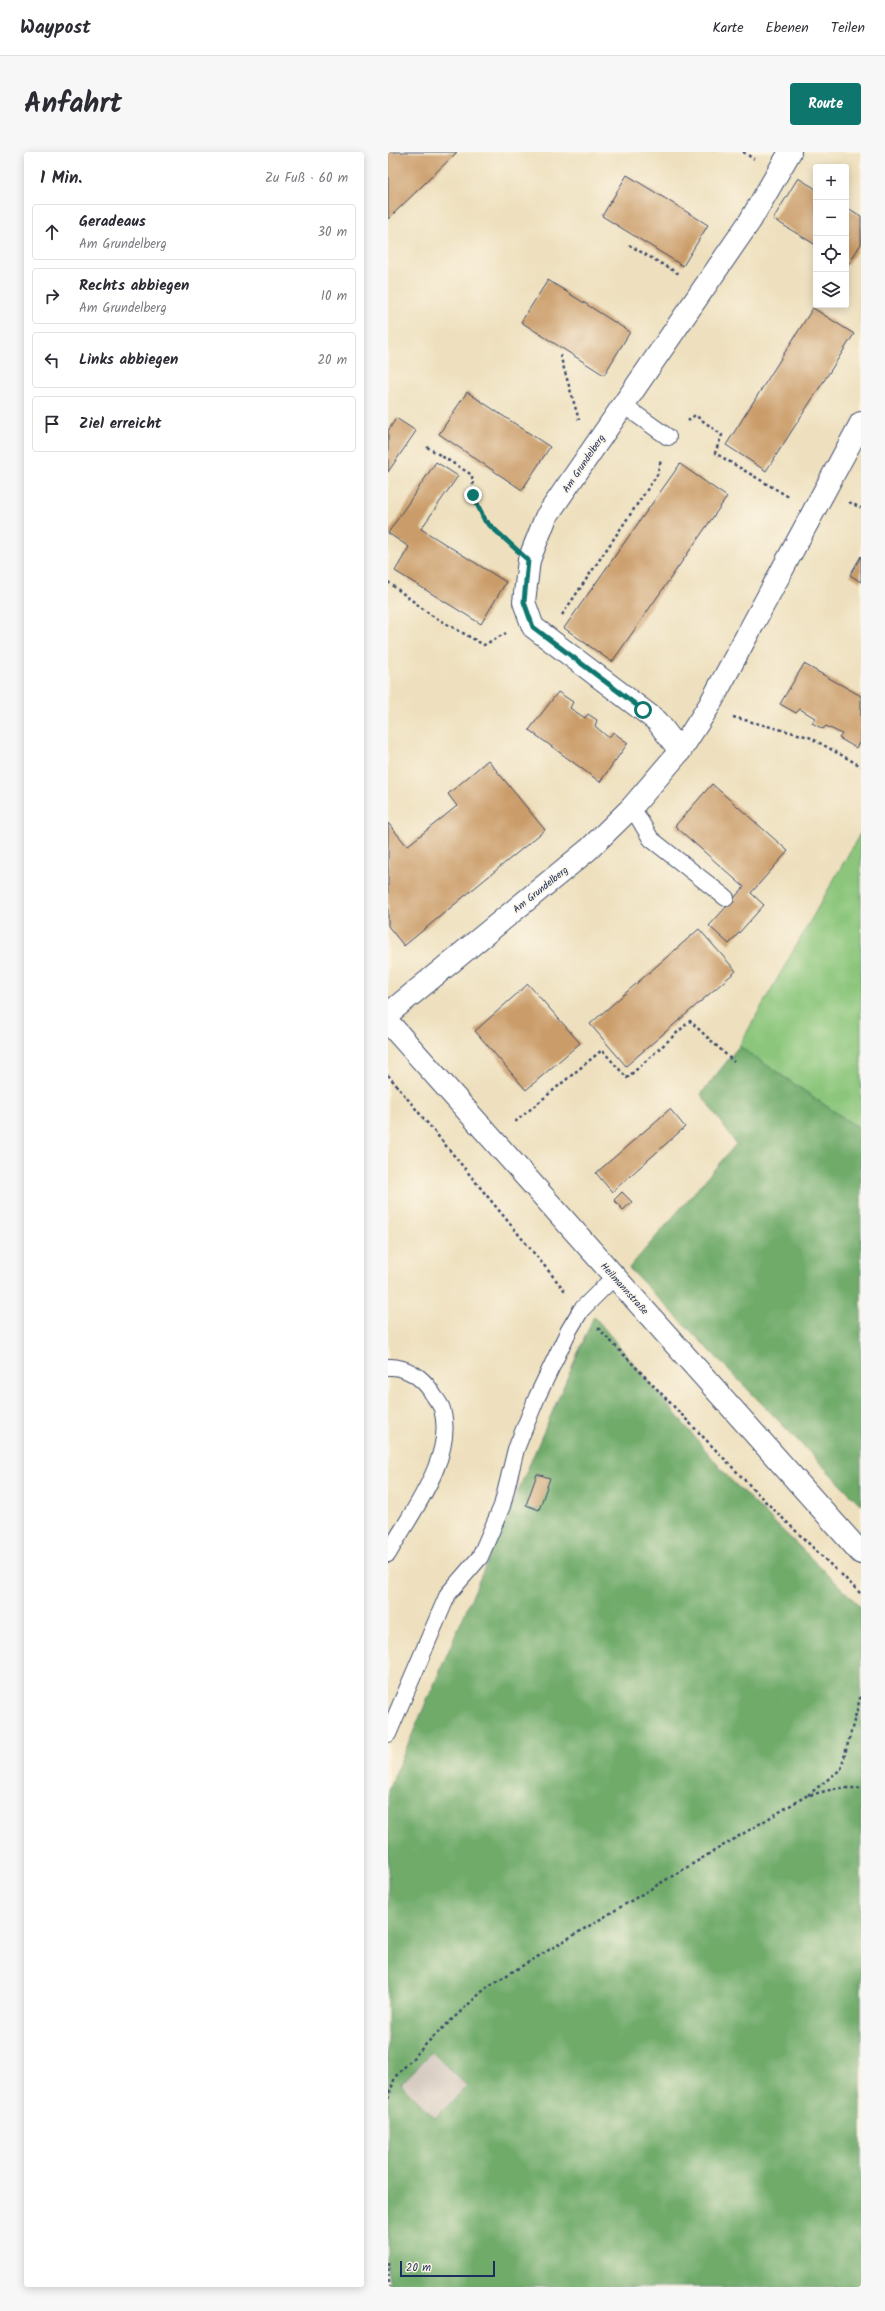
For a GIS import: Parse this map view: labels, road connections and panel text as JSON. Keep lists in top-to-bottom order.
{
  "streets": {
    "street": ["Am Grundelberg", "Heilmannstraße"]
  },
  "scale_bar": "20 m",
  "page": {
    "header": "Waypost",
    "nav": ["Karte", "Ebenen", "Teilen"],
    "title": "Anfahrt",
    "buttons": "Route",
    "heading": ["1 Min.", "Zu Fuß · 60 m"],
    "map_buttons": ["+", "−"],
    "list": [
      ["Geradeaus", "Am Grundelberg", "30 m"],
      ["Rechts abbiegen", "Am Grundelberg", "10 m"],
      ["Links abbiegen", "20 m"],
      "Ziel erreicht"
    ],
    "scale": "20 m"
  }
}
